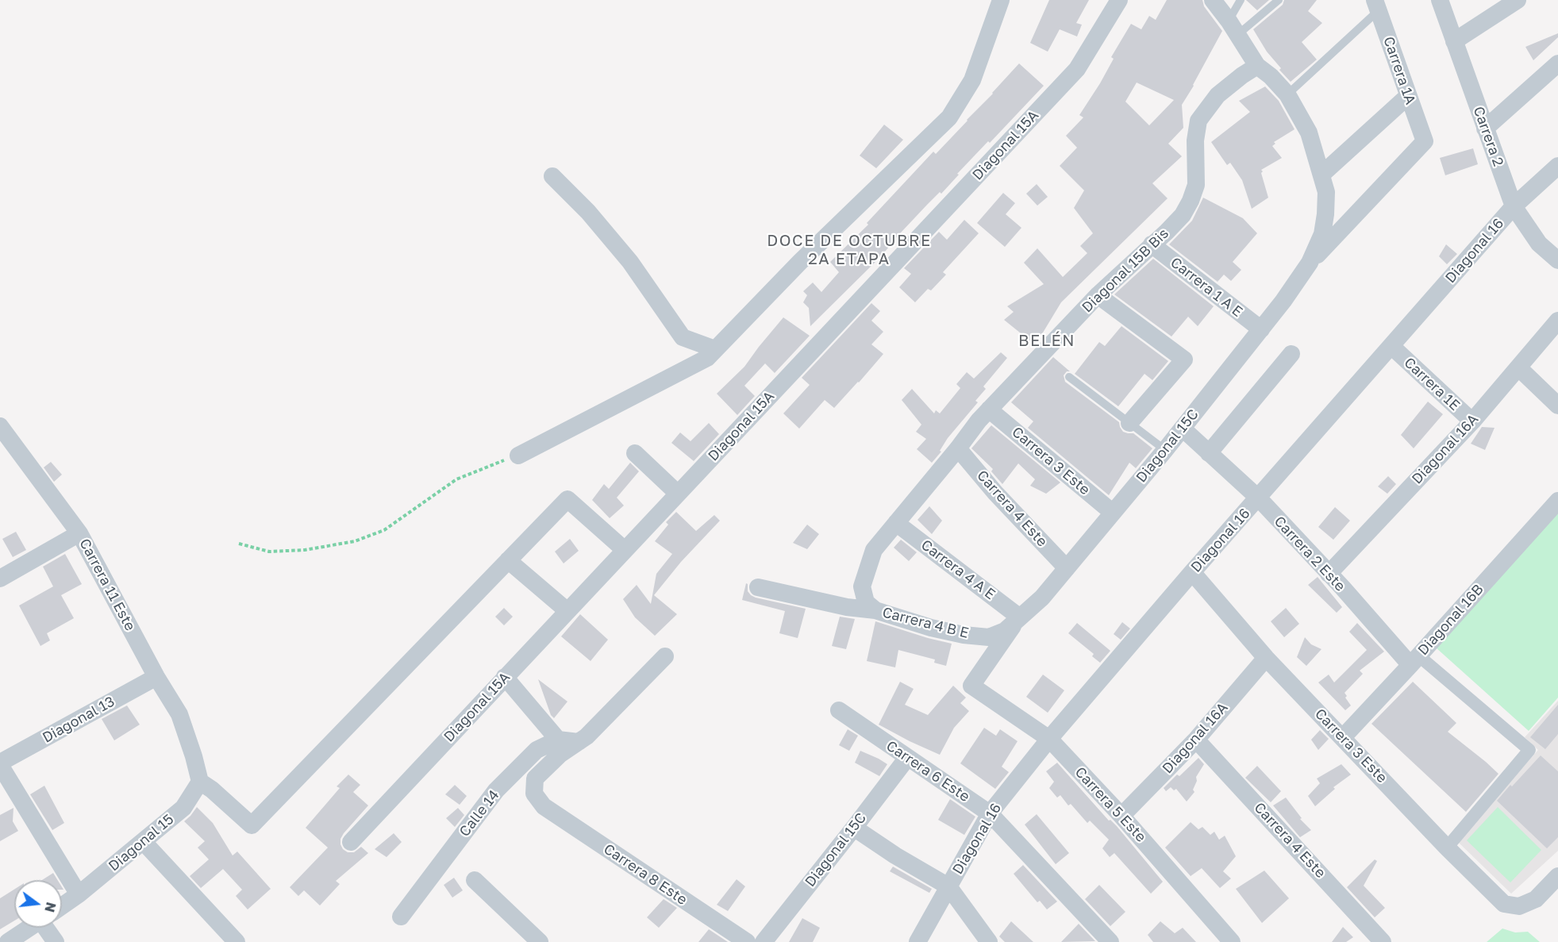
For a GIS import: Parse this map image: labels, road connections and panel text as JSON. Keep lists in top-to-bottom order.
{
  "streets": {
    "street": [
      "Carrera 1A",
      "Carrera 2",
      "Diagonal 15A",
      "Diagonal 16",
      "Diagonal 15B Bis",
      "Carrera 1 A E",
      "Carrera 1E",
      "Diagonal 15C",
      "Diagonal 16A",
      "Carrera 3 Este",
      "Carrera 4 Este",
      "Carrera 2 Este",
      "Carrera 4 A E",
      "Carrera 11 Este",
      "Diagonal 16B",
      "Carrera 4 B E",
      "Diagonal 13",
      "Carrera 6 Este",
      "Carrera 5 Este",
      "Calle 14",
      "Diagonal 15",
      "Carrera 8 Este"
    ]
  },
  "crossings": [
    ["Carrera 1A", "Diagonal 15C"],
    ["Carrera 2", "Diagonal 16"],
    ["Diagonal 16", "Carrera 1E"],
    ["Diagonal 16", "Carrera 3 Este"],
    ["Diagonal 16", "Carrera 2 Este"],
    ["Diagonal 16", "Carrera 6 Este"],
    ["Diagonal 16", "Carrera 5 Este"],
    ["Diagonal 15B Bis", "Carrera 1 A E"],
    ["Diagonal 15B Bis", "Diagonal 15C"],
    ["Diagonal 15B Bis", "Carrera 3 Este"],
    ["Diagonal 15B Bis", "Carrera 4 Este"],
    ["Diagonal 15B Bis", "Carrera 4 A E"],
    ["Diagonal 15B Bis", "Carrera 4 B E"],
    ["Carrera 1 A E", "Diagonal 15C"],
    ["Carrera 1E", "Diagonal 16A"],
    ["Diagonal 15C", "Carrera 3 Este"],
    ["Diagonal 15C", "Carrera 4 Este"],
    ["Diagonal 15C", "Carrera 2 Este"],
    ["Diagonal 15C", "Carrera 4 A E"],
    ["Diagonal 15C", "Carrera 4 B E"],
    ["Diagonal 15C", "Carrera 6 Este"],
    ["Diagonal 15C", "Carrera 5 Este"],
    ["Diagonal 16A", "Carrera 3 Este"],
    ["Diagonal 16A", "Carrera 4 Este"],
    ["Diagonal 16A", "Carrera 2 Este"],
    ["Diagonal 16A", "Carrera 5 Este"],
    ["Carrera 3 Este", "Diagonal 16B"],
    ["Carrera 2 Este", "Diagonal 16B"],
    ["Carrera 11 Este", "Diagonal 13"],
    ["Carrera 11 Este", "Diagonal 15"]
  ],
  "districts": ["DOCE DE OCTUBRE 2A ETAPA", "BELÉN"],
  "north": "right"
}
